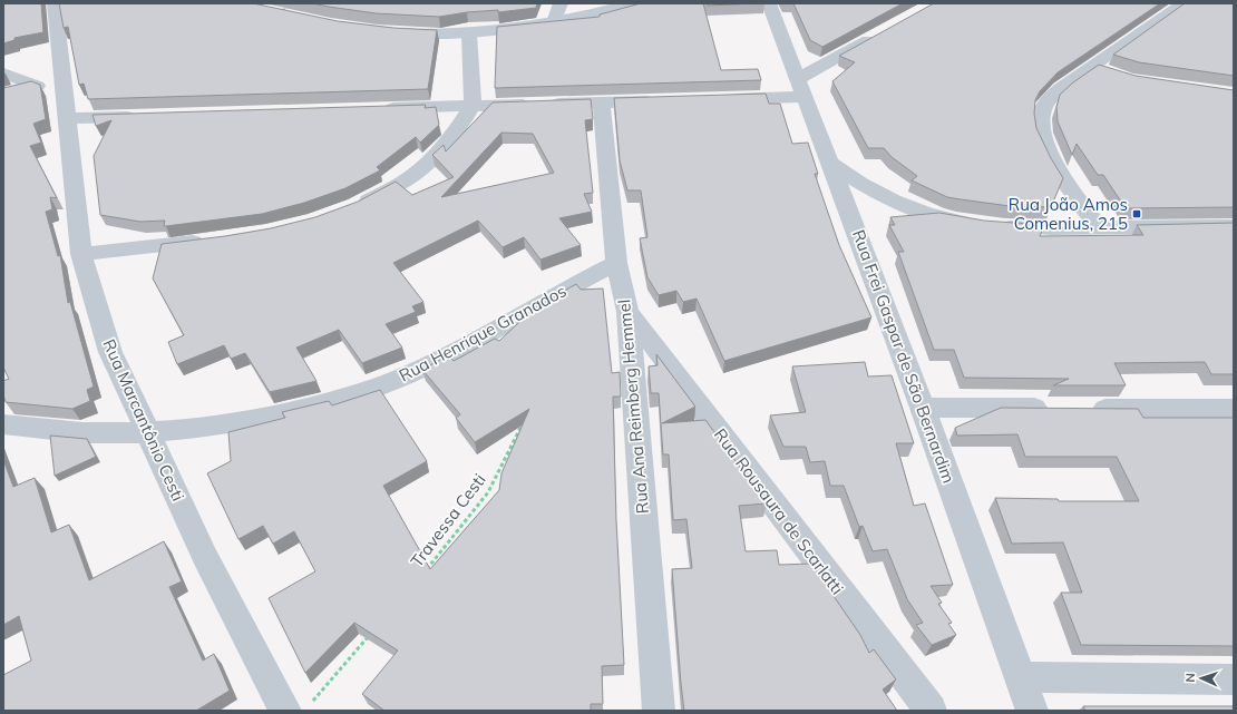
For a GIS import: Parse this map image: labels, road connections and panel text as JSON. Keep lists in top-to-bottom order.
{
  "streets": {
    "street": [
      "Rua Henrique Granados",
      "Rua Frei Gaspar de São Bernardim",
      "Rua Ana Reimberg Hemmel",
      "Rua Marcantônio Cesti",
      "Rua Rousaura de Scarlatti"
    ],
    "path": ["Travessa Cesti"]
  },
  "crossings": [
    ["Rua Henrique Granados", "Rua Ana Reimberg Hemmel"],
    ["Rua Henrique Granados", "Rua Marcantônio Cesti"],
    ["Rua Ana Reimberg Hemmel", "Rua Rousaura de Scarlatti"]
  ],
  "places": {
    "transit": ["Rua João Amos Comenius, 215"]
  },
  "north": "left"
}
